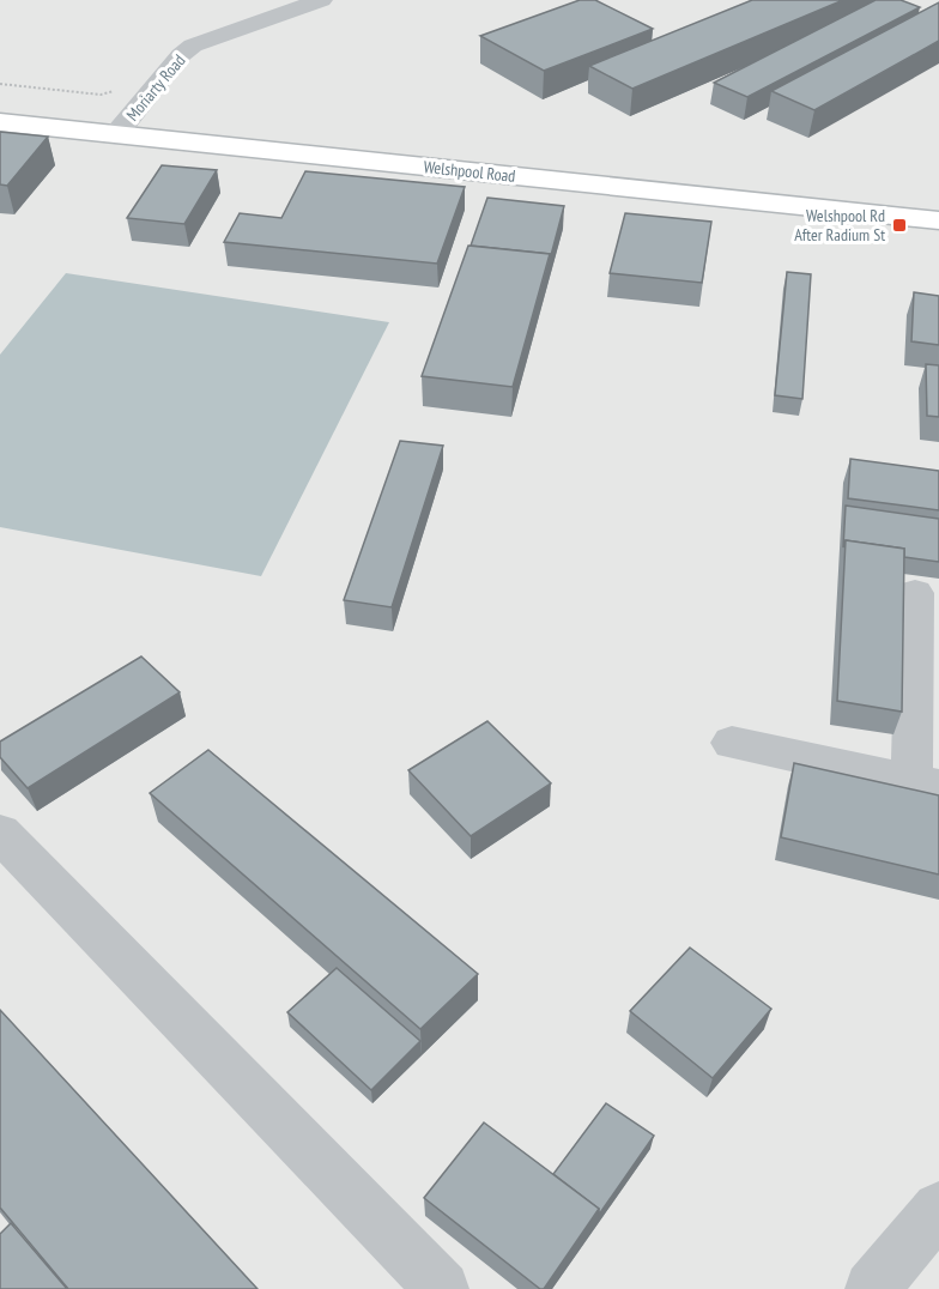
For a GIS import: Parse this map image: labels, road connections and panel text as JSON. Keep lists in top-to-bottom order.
{
  "streets": {
    "main road": ["Welshpool Road"],
    "street": ["Moriarty Road"]
  },
  "crossings": [
    ["Moriarty Road", "Welshpool Road"]
  ],
  "places": {
    "transit": ["Welshpool Rd After Radium St"]
  }
}
